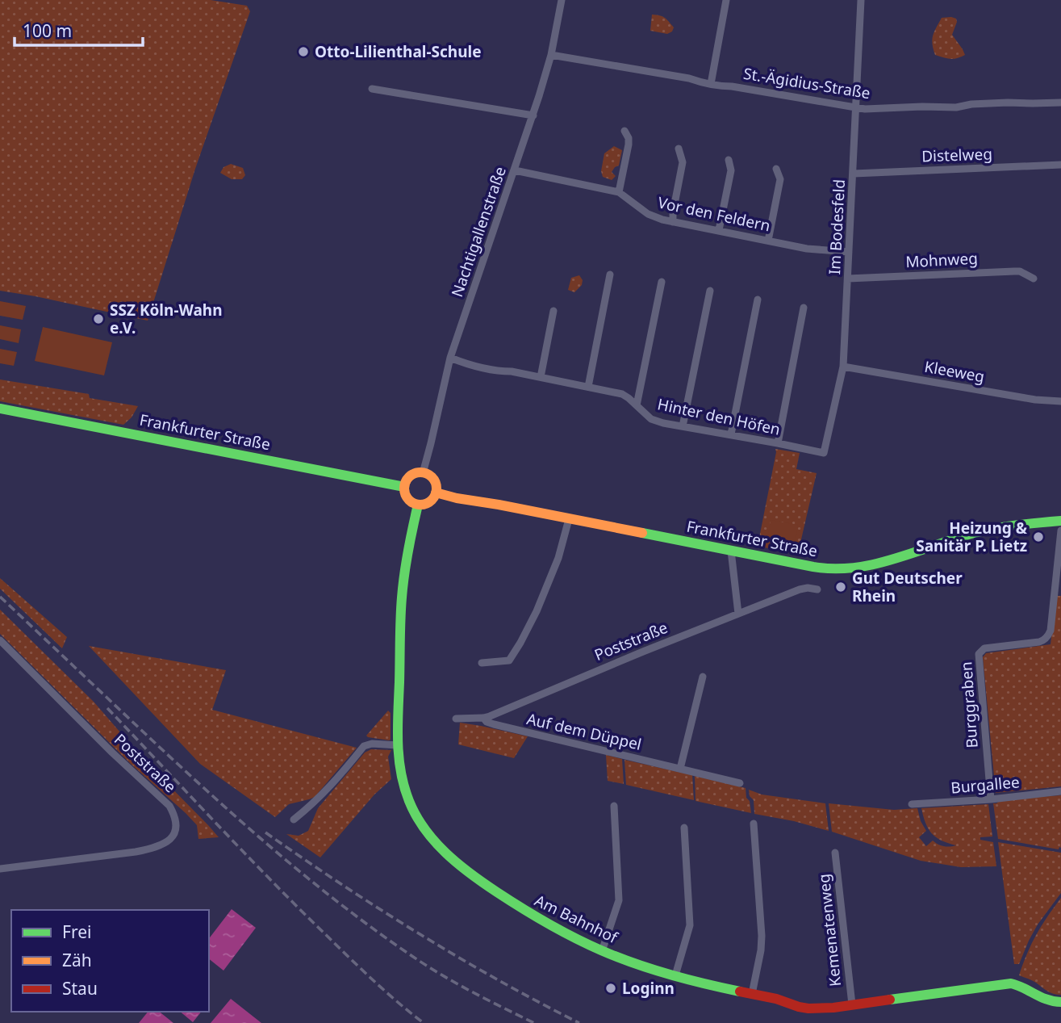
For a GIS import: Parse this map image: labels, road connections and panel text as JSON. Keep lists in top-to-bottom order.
{
  "streets": {
    "main road": ["Frankfurter Straße", "Am Bahnhof"],
    "street": [
      "St.-Ägidius-Straße",
      "Distelweg",
      "Vor den Feldern",
      "Im Bodesfeld",
      "Nachtigallenstraße",
      "Mohnweg",
      "Kleeweg",
      "Hinter den Höfen",
      "Poststraße",
      "Burggraben",
      "Auf dem Düppel",
      "Burgallee",
      "Kemenatenweg"
    ]
  },
  "crossings": [
    ["St.-Ägidius-Straße", "Im Bodesfeld"],
    ["St.-Ägidius-Straße", "Nachtigallenstraße"],
    ["Distelweg", "Im Bodesfeld"],
    ["Vor den Feldern", "Im Bodesfeld"],
    ["Vor den Feldern", "Nachtigallenstraße"],
    ["Im Bodesfeld", "Mohnweg"],
    ["Im Bodesfeld", "Kleeweg"],
    ["Im Bodesfeld", "Hinter den Höfen"],
    ["Nachtigallenstraße", "Hinter den Höfen"],
    ["Nachtigallenstraße", "Frankfurter Straße"],
    ["Nachtigallenstraße", "Am Bahnhof"],
    ["Frankfurter Straße", "Am Bahnhof"],
    ["Poststraße", "Auf dem Düppel"],
    ["Burggraben", "Burgallee"],
    ["Am Bahnhof", "Kemenatenweg"]
  ],
  "places": [
    "Otto-Lilienthal-Schule",
    "SSZ Köln-Wahn e.V.",
    "Heizung & Sanitär P. Lietz",
    "Gut Deutscher Rhein",
    "Loginn"
  ],
  "legend": ["Frei", "Zäh", "Stau"],
  "scale_bar": "100 m"
}
